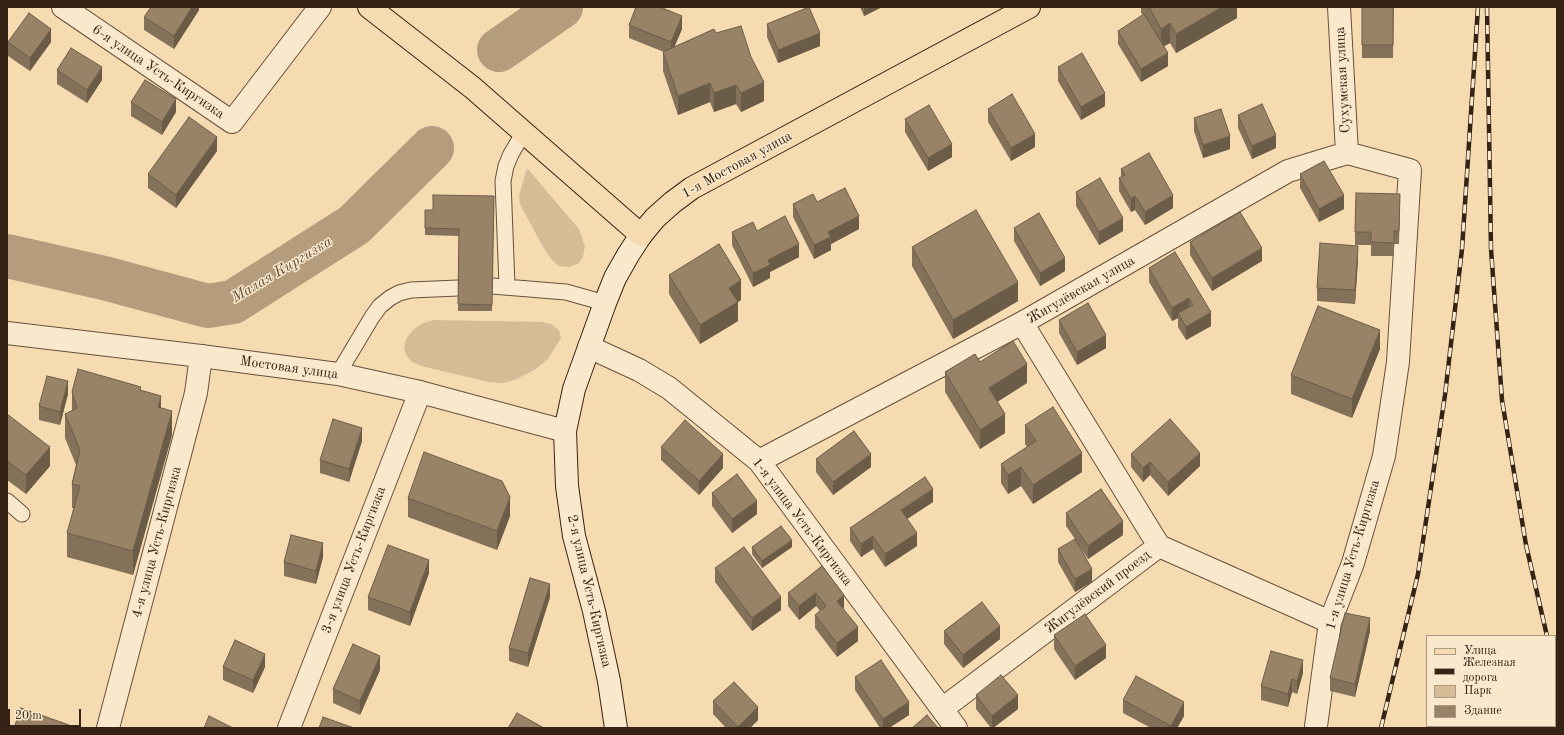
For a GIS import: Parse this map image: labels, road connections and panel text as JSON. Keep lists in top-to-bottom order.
{
  "streets": {
    "main road": ["1-я Мостовая улица"],
    "street": [
      "6-я улица Усть-Киргизка",
      "Сухумская улица",
      "Жигулёвская улица",
      "Мостовая улица",
      "1-я улица Усть-Киргизка",
      "4-я улица Усть-Киргизка",
      "3-я улица Усть-Киргизка",
      "2-я улица Усть-Киргизка",
      "Жигулёвский проезд"
    ]
  },
  "crossings": [
    ["Сухумская улица", "Жигулёвская улица"],
    ["Сухумская улица", "1-я улица Усть-Киргизка"],
    ["1-я Мостовая улица", "Мостовая улица"],
    ["1-я Мостовая улица", "1-я улица Усть-Киргизка"],
    ["1-я Мостовая улица", "2-я улица Усть-Киргизка"],
    ["Жигулёвская улица", "1-я улица Усть-Киргизка"],
    ["Жигулёвская улица", "Жигулёвский проезд"],
    ["Мостовая улица", "4-я улица Усть-Киргизка"],
    ["Мостовая улица", "3-я улица Усть-Киргизка"],
    ["Мостовая улица", "2-я улица Усть-Киргизка"],
    ["1-я улица Усть-Киргизка", "Жигулёвский проезд"]
  ],
  "water": ["Малая Киргизка"],
  "legend": [
    "Улица",
    "Железная дорога",
    "Парк",
    "Здание"
  ],
  "scale_bar": "20 m"
}
